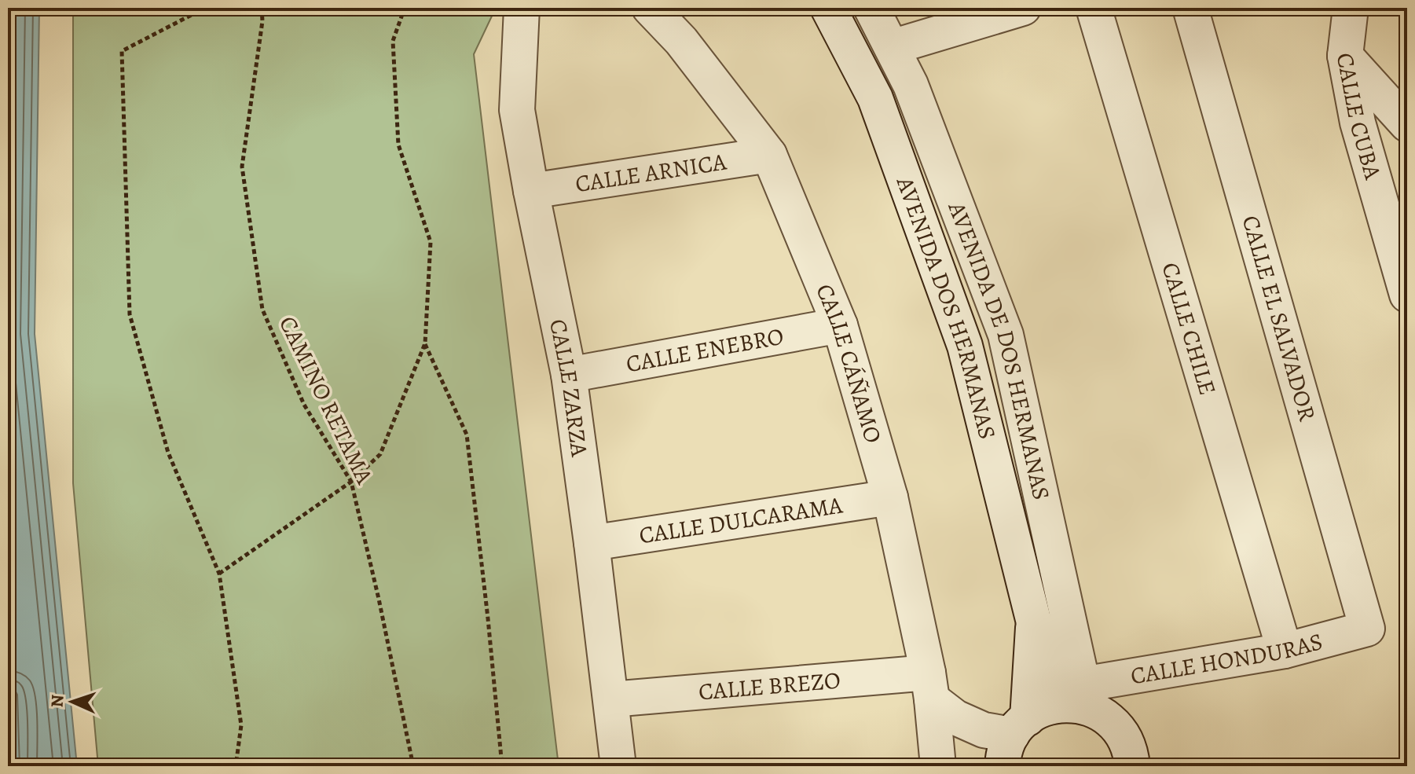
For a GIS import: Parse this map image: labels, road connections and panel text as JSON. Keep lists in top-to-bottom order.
{
  "streets": {
    "street": [
      "CALLE CUBA",
      "CALLE ARNICA",
      "AVENIDA DOS HERMANAS",
      "CALLE EL SALVADOR",
      "CALLE CHILE",
      "CALLE ENEBRO",
      "AVENIDA DE DOS HERMANAS",
      "CALLE CÁÑAMO",
      "CALLE ZARZA",
      "CALLE DULCARAMA",
      "CALLE HONDURAS",
      "CALLE BREZO"
    ],
    "path": ["CAMINO RETAMA"]
  },
  "crossings": [
    ["CALLE ARNICA", "CALLE CÁÑAMO"],
    ["CALLE ARNICA", "CALLE ZARZA"],
    ["AVENIDA DOS HERMANAS", "AVENIDA DE DOS HERMANAS"],
    ["AVENIDA DOS HERMANAS", "CALLE HONDURAS"],
    ["CALLE EL SALVADOR", "CALLE HONDURAS"],
    ["CALLE CHILE", "CALLE HONDURAS"],
    ["CALLE ENEBRO", "CALLE CÁÑAMO"],
    ["CALLE ENEBRO", "CALLE ZARZA"],
    ["AVENIDA DE DOS HERMANAS", "CALLE HONDURAS"],
    ["CALLE CÁÑAMO", "CALLE DULCARAMA"],
    ["CALLE CÁÑAMO", "CALLE BREZO"],
    ["CALLE ZARZA", "CALLE DULCARAMA"],
    ["CALLE ZARZA", "CALLE BREZO"]
  ],
  "north": "left"
}
